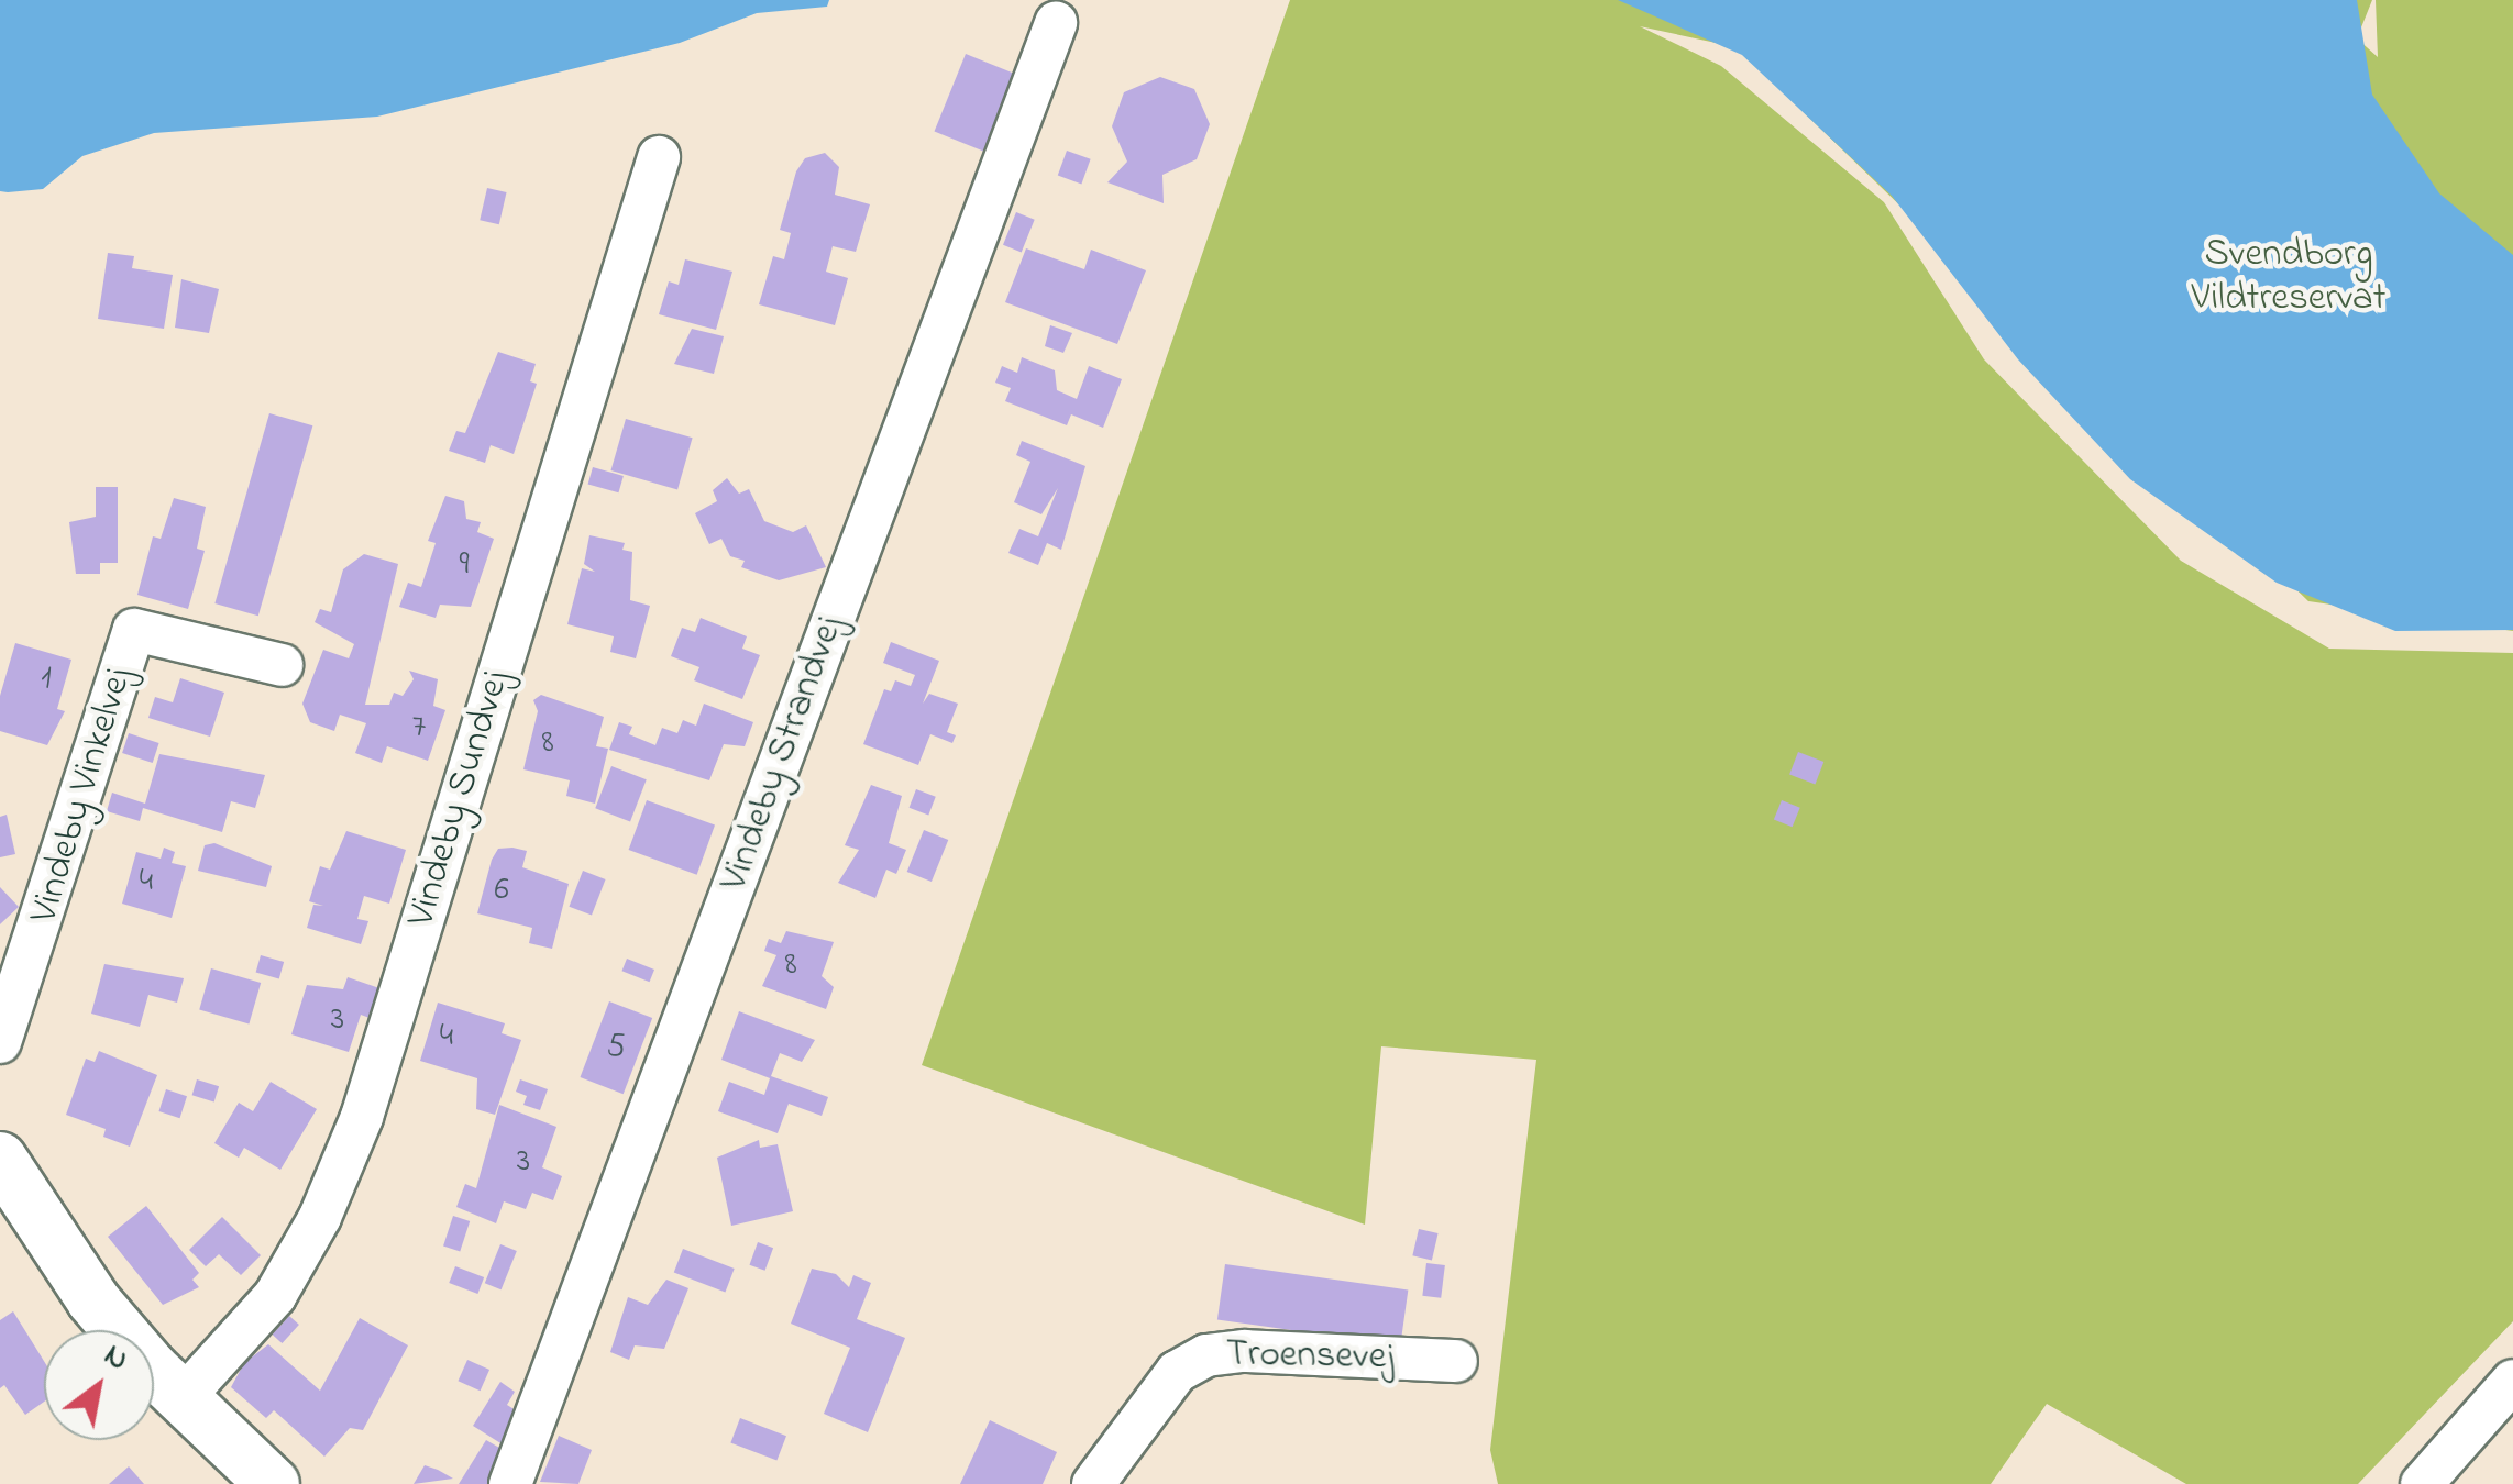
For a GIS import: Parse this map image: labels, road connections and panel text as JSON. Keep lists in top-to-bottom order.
{
  "streets": {
    "street": [
      "Vindeby Strandvej",
      "Vindeby Vinkelvej",
      "Vindeby Sundvej",
      "Troensevej"
    ]
  },
  "parks": ["Svendborg Vildtreservat"],
  "house_numbers": [
    "9",
    "1",
    "7",
    "8",
    "4",
    "6",
    "8",
    "3",
    "4",
    "5",
    "3"
  ],
  "north": "top right"
}
